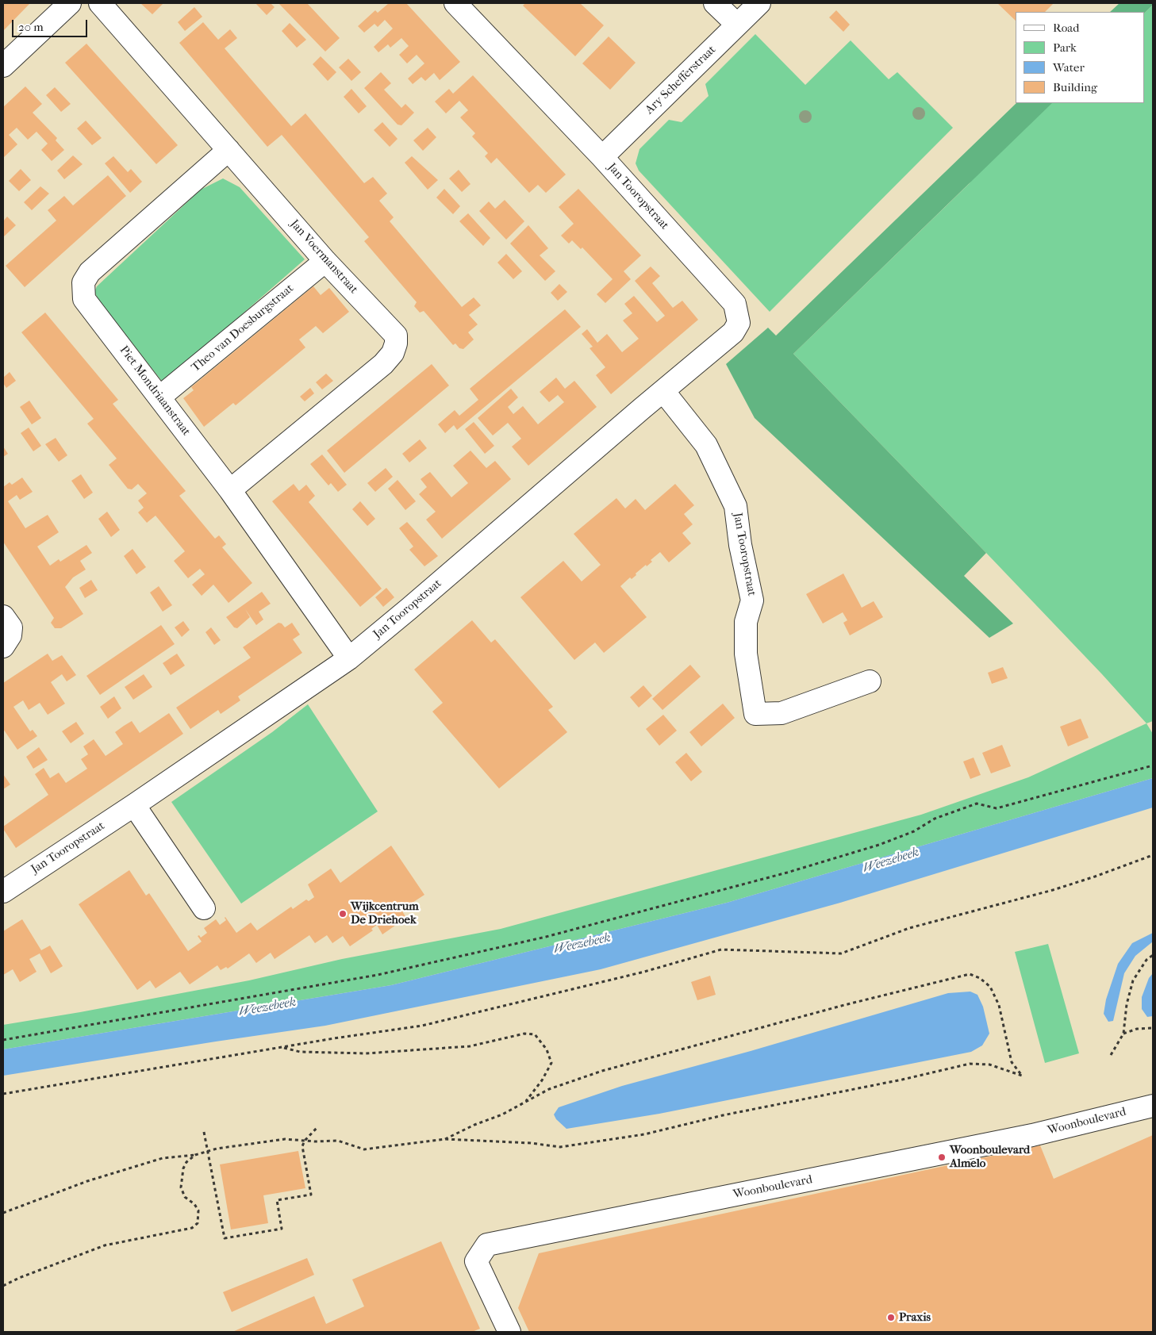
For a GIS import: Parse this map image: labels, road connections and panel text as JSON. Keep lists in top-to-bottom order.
{
  "streets": {
    "street": [
      "Ary Schefferstraat",
      "Jan Tooropstraat",
      "Jan Voermanstraat",
      "Theo van Doesburgstraat",
      "Piet Mondriaanstraat",
      "Woonboulevard"
    ]
  },
  "crossings": [
    ["Ary Schefferstraat", "Jan Tooropstraat"],
    ["Jan Tooropstraat", "Piet Mondriaanstraat"],
    ["Jan Voermanstraat", "Theo van Doesburgstraat"],
    ["Jan Voermanstraat", "Piet Mondriaanstraat"],
    ["Theo van Doesburgstraat", "Piet Mondriaanstraat"]
  ],
  "water": ["Weezebeek"],
  "places": ["Wijkcentrum De Driehoek", "Woonboulevard Almelo", "Praxis"],
  "legend": [
    "Road",
    "Park",
    "Water",
    "Building"
  ],
  "scale_bar": "20 m"
}
